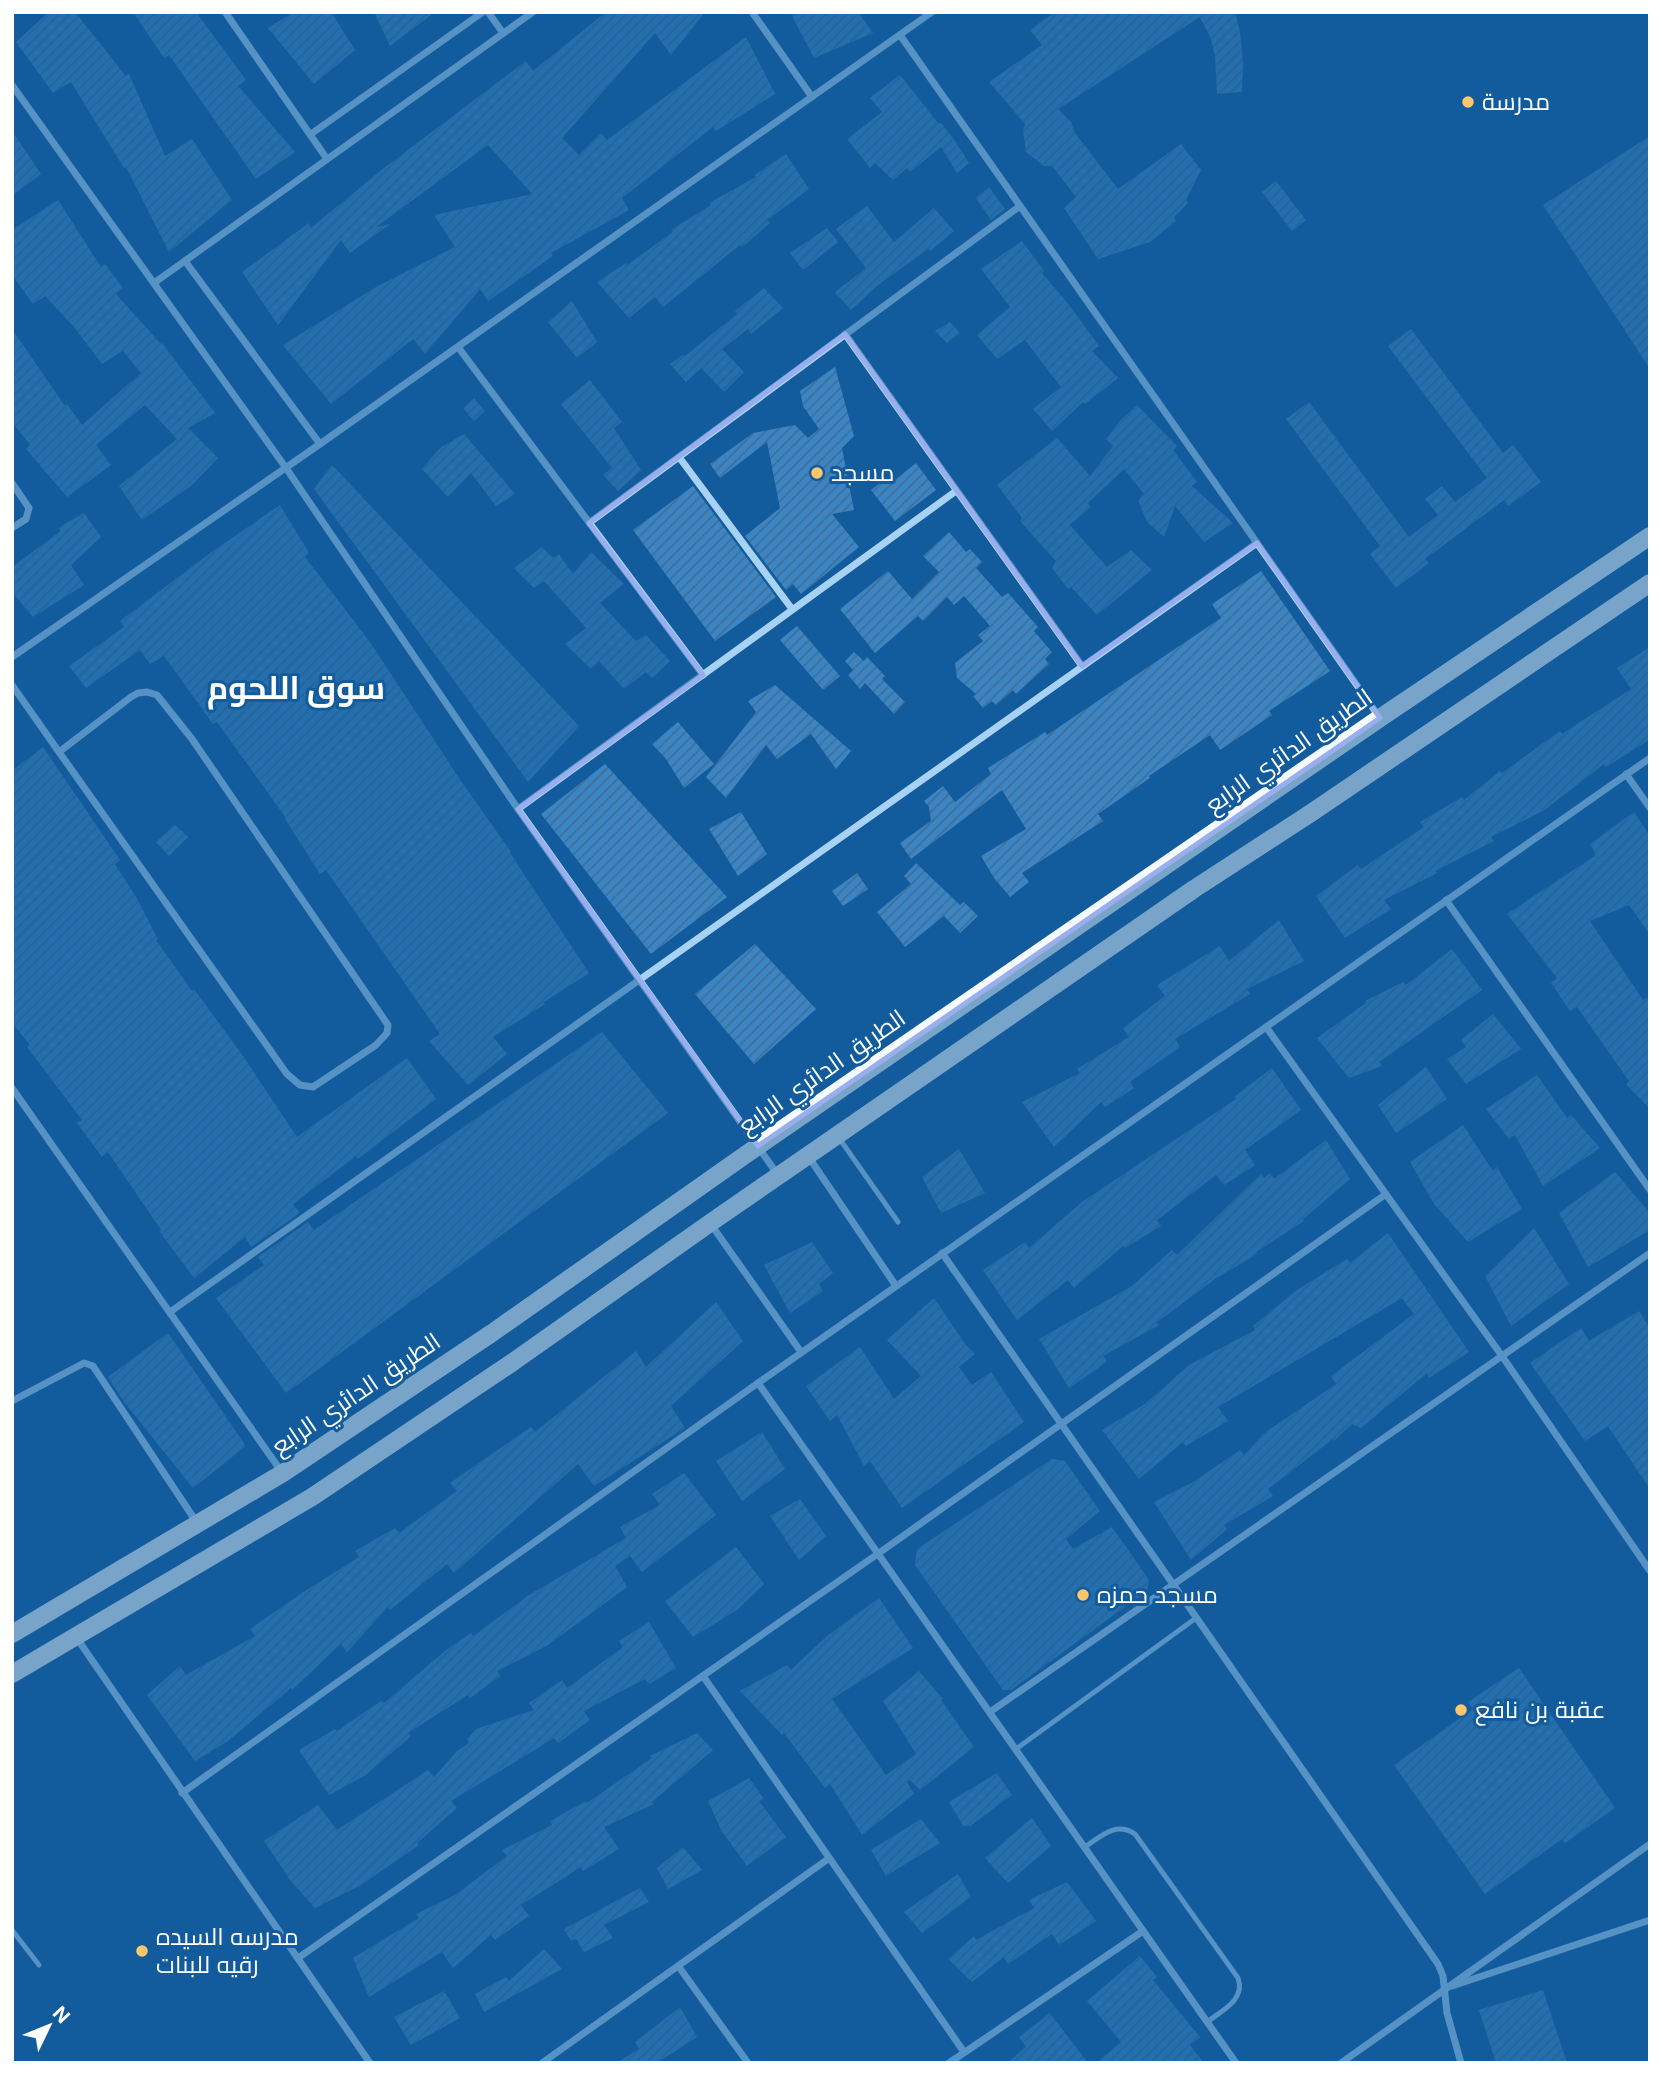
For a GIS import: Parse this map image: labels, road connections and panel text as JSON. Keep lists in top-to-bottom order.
{
  "streets": {
    "main road": ["الطريق الدائري الرابع"]
  },
  "districts": ["سوق اللحوم"],
  "places": [
    "مدرسة",
    "مسجد",
    "مسجد حمزه",
    "عقبة بن نافع",
    "مدرسه السيده رقيه للبنات"
  ],
  "north": "top right"
}
